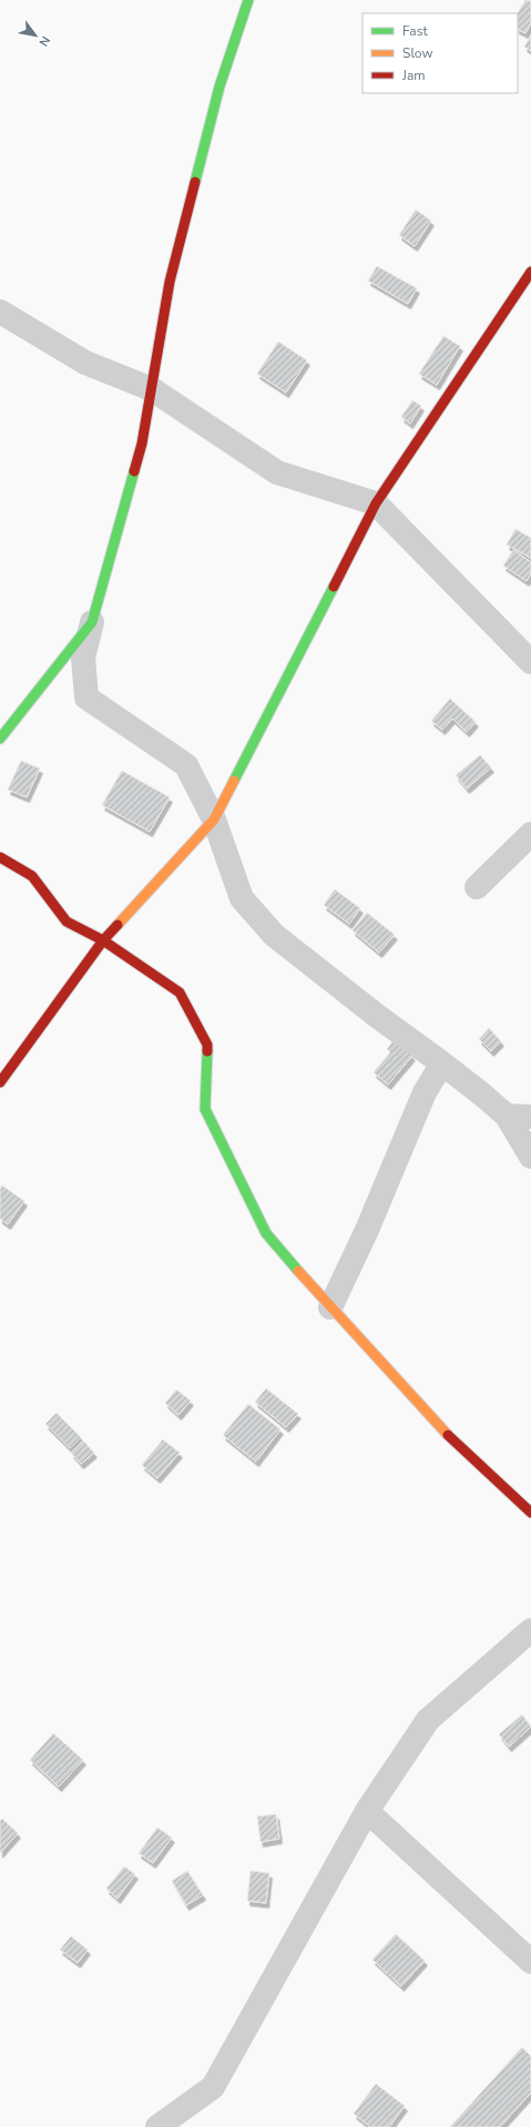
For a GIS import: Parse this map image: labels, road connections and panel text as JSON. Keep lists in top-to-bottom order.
{
  "legend": ["Fast", "Slow", "Jam"],
  "north": "bottom right"
}
